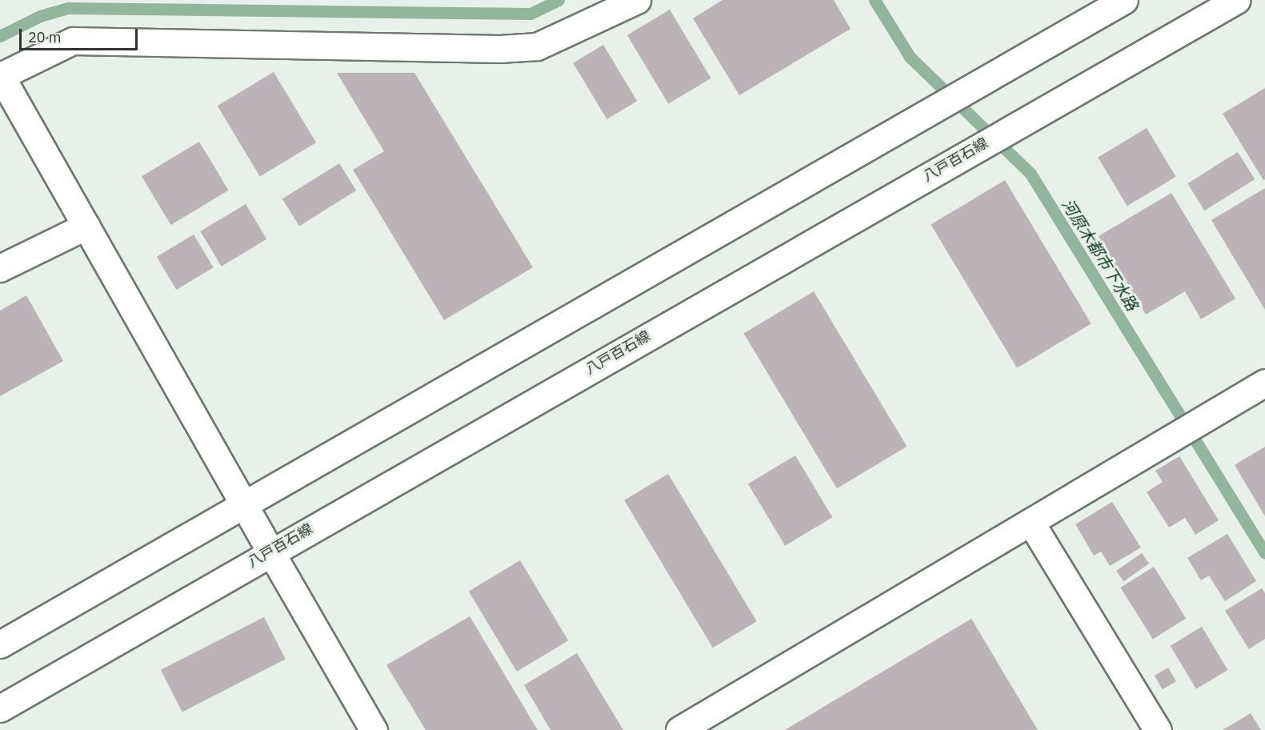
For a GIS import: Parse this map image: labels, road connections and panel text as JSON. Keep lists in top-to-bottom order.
{
  "streets": {
    "main road": ["八戸百石線"]
  },
  "water": ["河原木都市下水路"],
  "scale_bar": "20 m"
}
